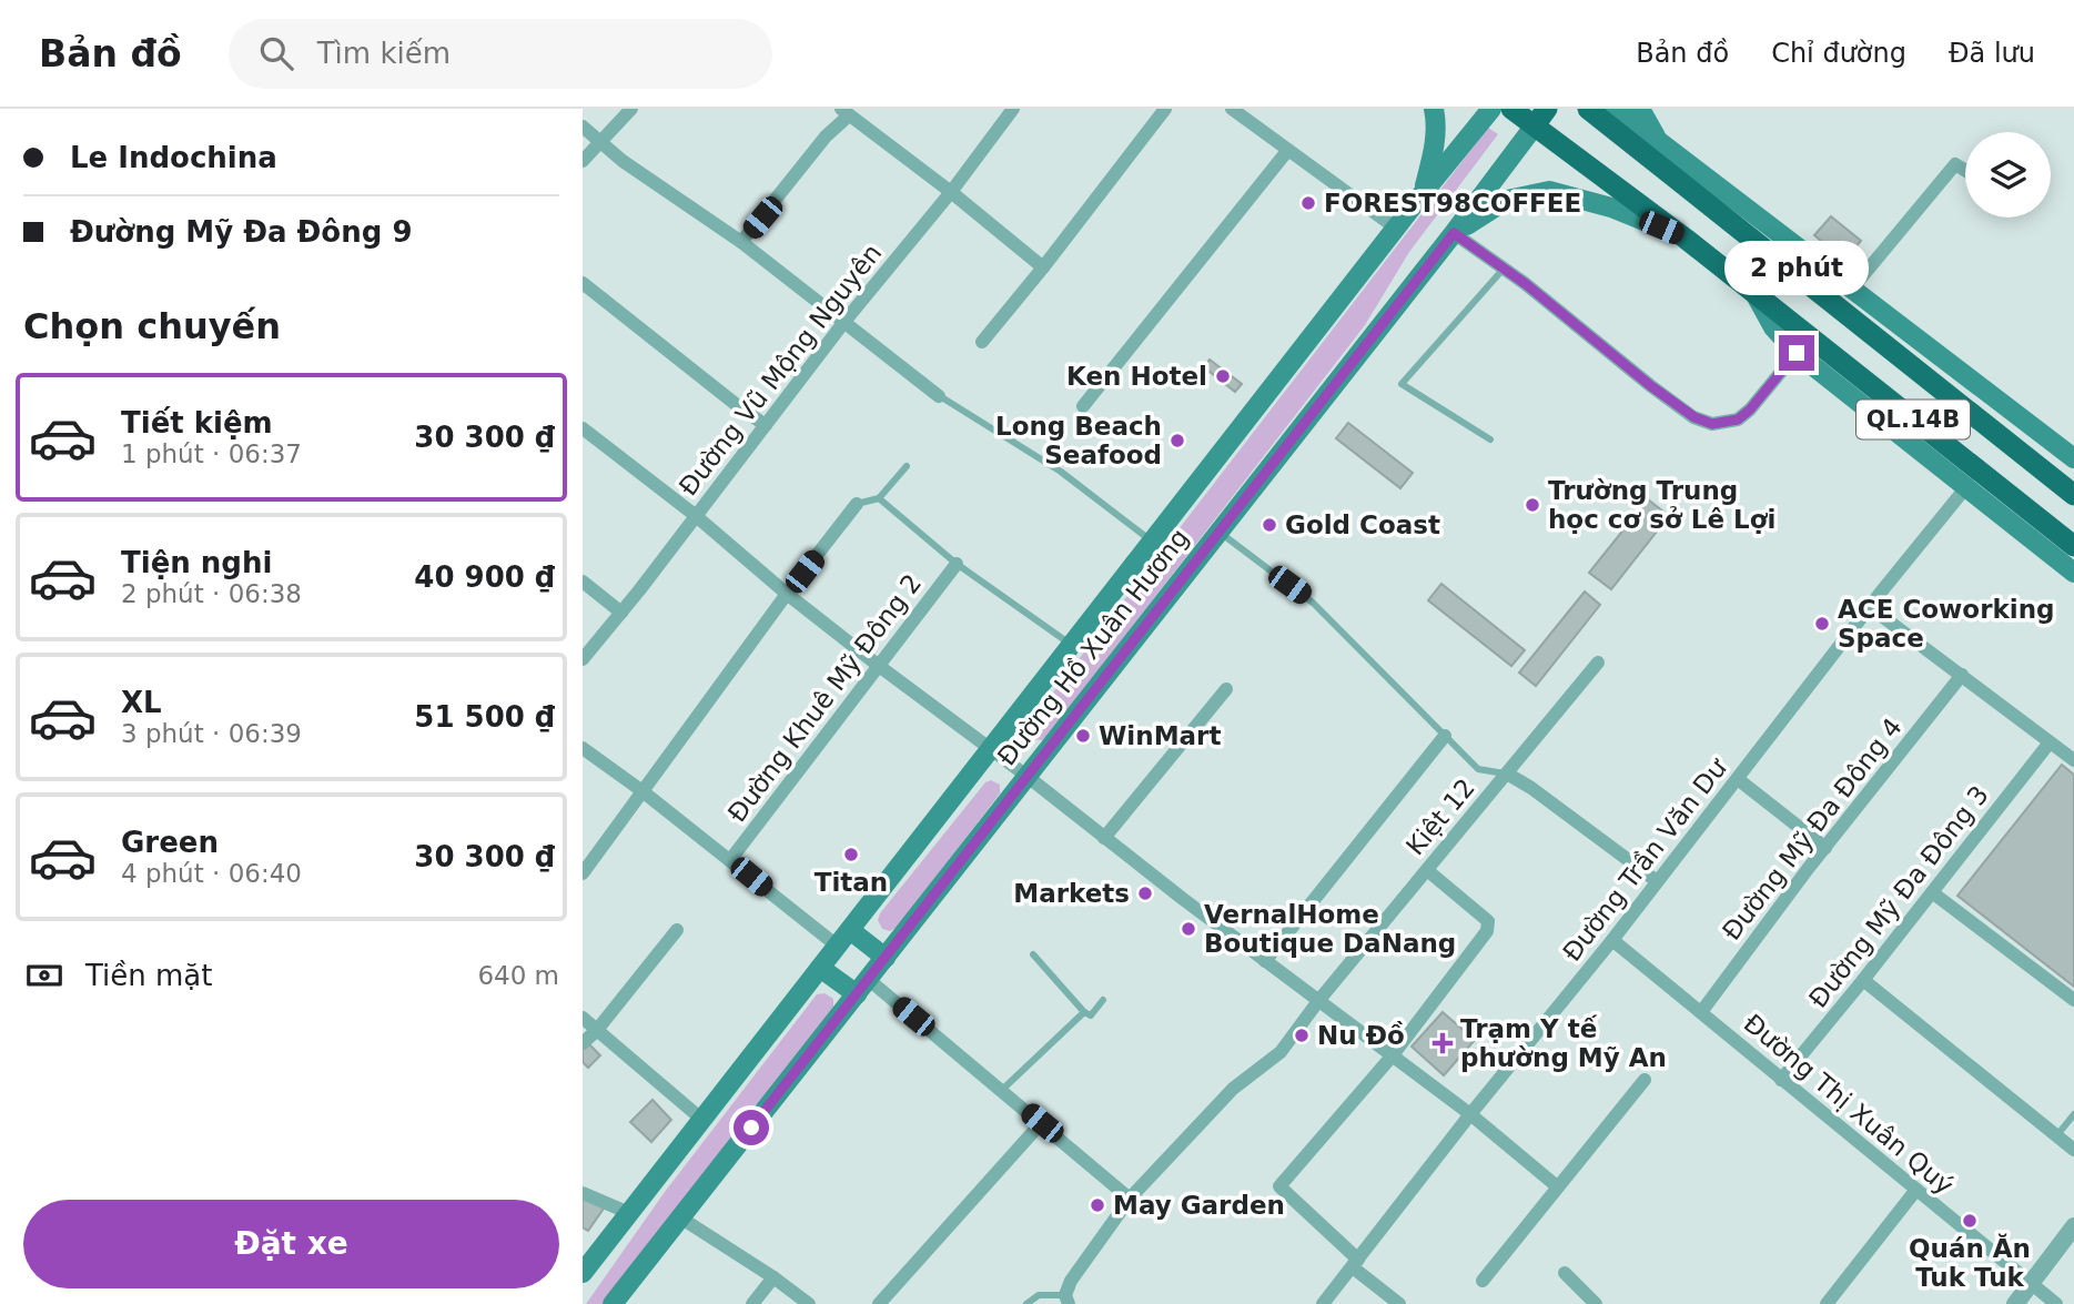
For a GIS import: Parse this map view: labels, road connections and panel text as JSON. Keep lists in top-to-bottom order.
{
  "streets": {
    "highway": ["QL.14B"],
    "main road": ["Đường Hồ Xuân Hương"],
    "street": [
      "Đường Vũ Mộng Nguyên",
      "Đường Khuê Mỹ Đông 2",
      "Kiệt 12",
      "Đường Mỹ Đa Đông 4",
      "Đường Trần Văn Dư",
      "Đường Mỹ Đa Đông 3",
      "Đường Thị Xuân Quý"
    ]
  },
  "crossings": [
    ["QL.14B", "Đường Hồ Xuân Hương"],
    ["Đường Mỹ Đa Đông 4", "Đường Thị Xuân Quý"],
    ["Đường Trần Văn Dư", "Đường Thị Xuân Quý"],
    ["Đường Mỹ Đa Đông 3", "Đường Thị Xuân Quý"]
  ],
  "places": {
    "other": [
      "FOREST98COFFEE",
      "Ken Hotel",
      "Long Beach Seafood",
      "Trường Trung học cơ sở Lê Lợi",
      "Gold Coast",
      "ACE Coworking Space",
      "WinMart",
      "Titan",
      "Markets",
      "VernalHome Boutique DaNang",
      "Nu Đồ",
      "May Garden",
      "Quán Ăn Tuk Tuk"
    ],
    "health": ["Trạm Y tế phường Mỹ An"]
  },
  "page": {
    "header": "Bản đồ",
    "search": "Tìm kiếm",
    "nav": ["Bản đồ", "Chỉ đường", "Đã lưu"],
    "banner": ["Le Indochina", "Đường Mỹ Đa Đông 9"],
    "bubble": "2 phút",
    "heading": "Chọn chuyến",
    "list": [
      {
        "name": "Tiết kiệm",
        "note": "1 phút · 06:37",
        "value": "30 300 ₫"
      },
      {
        "name": "Tiện nghi",
        "note": "2 phút · 06:38",
        "value": "40 900 ₫"
      },
      {
        "name": "XL",
        "note": "3 phút · 06:39",
        "value": "51 500 ₫"
      },
      {
        "name": "Green",
        "note": "4 phút · 06:40",
        "value": "30 300 ₫"
      }
    ],
    "pay": ["Tiền mặt", "640 m"],
    "buttons": "Đặt xe"
  }
}
